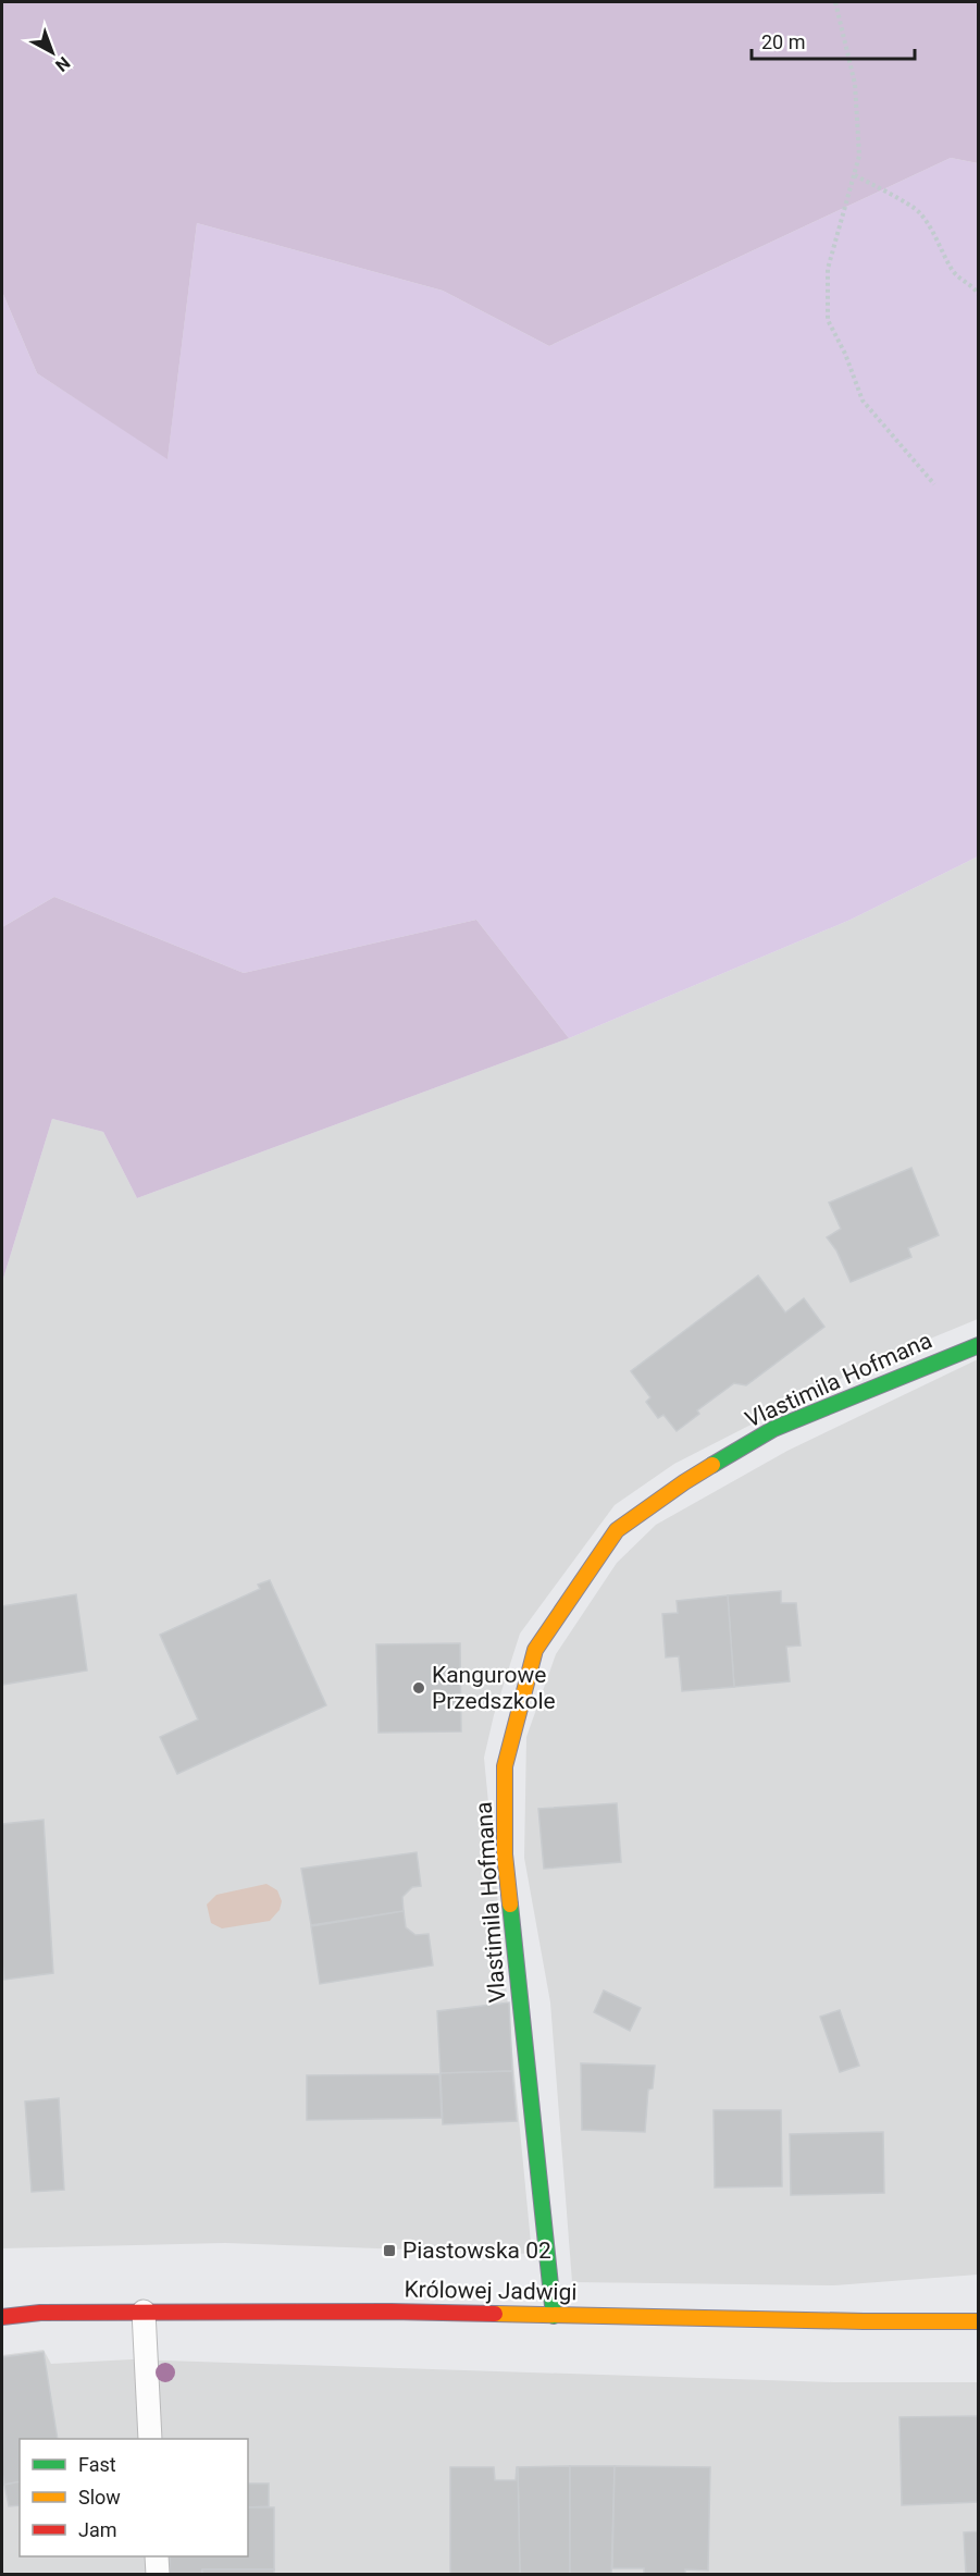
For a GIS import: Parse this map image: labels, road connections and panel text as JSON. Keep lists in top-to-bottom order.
{
  "streets": {
    "street": ["Vlastimila Hofmana", "Królowej Jadwigi"]
  },
  "crossings": [
    ["Vlastimila Hofmana", "Królowej Jadwigi"]
  ],
  "places": {
    "other": ["Kangurowe Przedszkole"],
    "transit": ["Piastowska 02"]
  },
  "legend": ["Fast", "Slow", "Jam"],
  "scale_bar": "20 m",
  "north": "bottom right"
}
